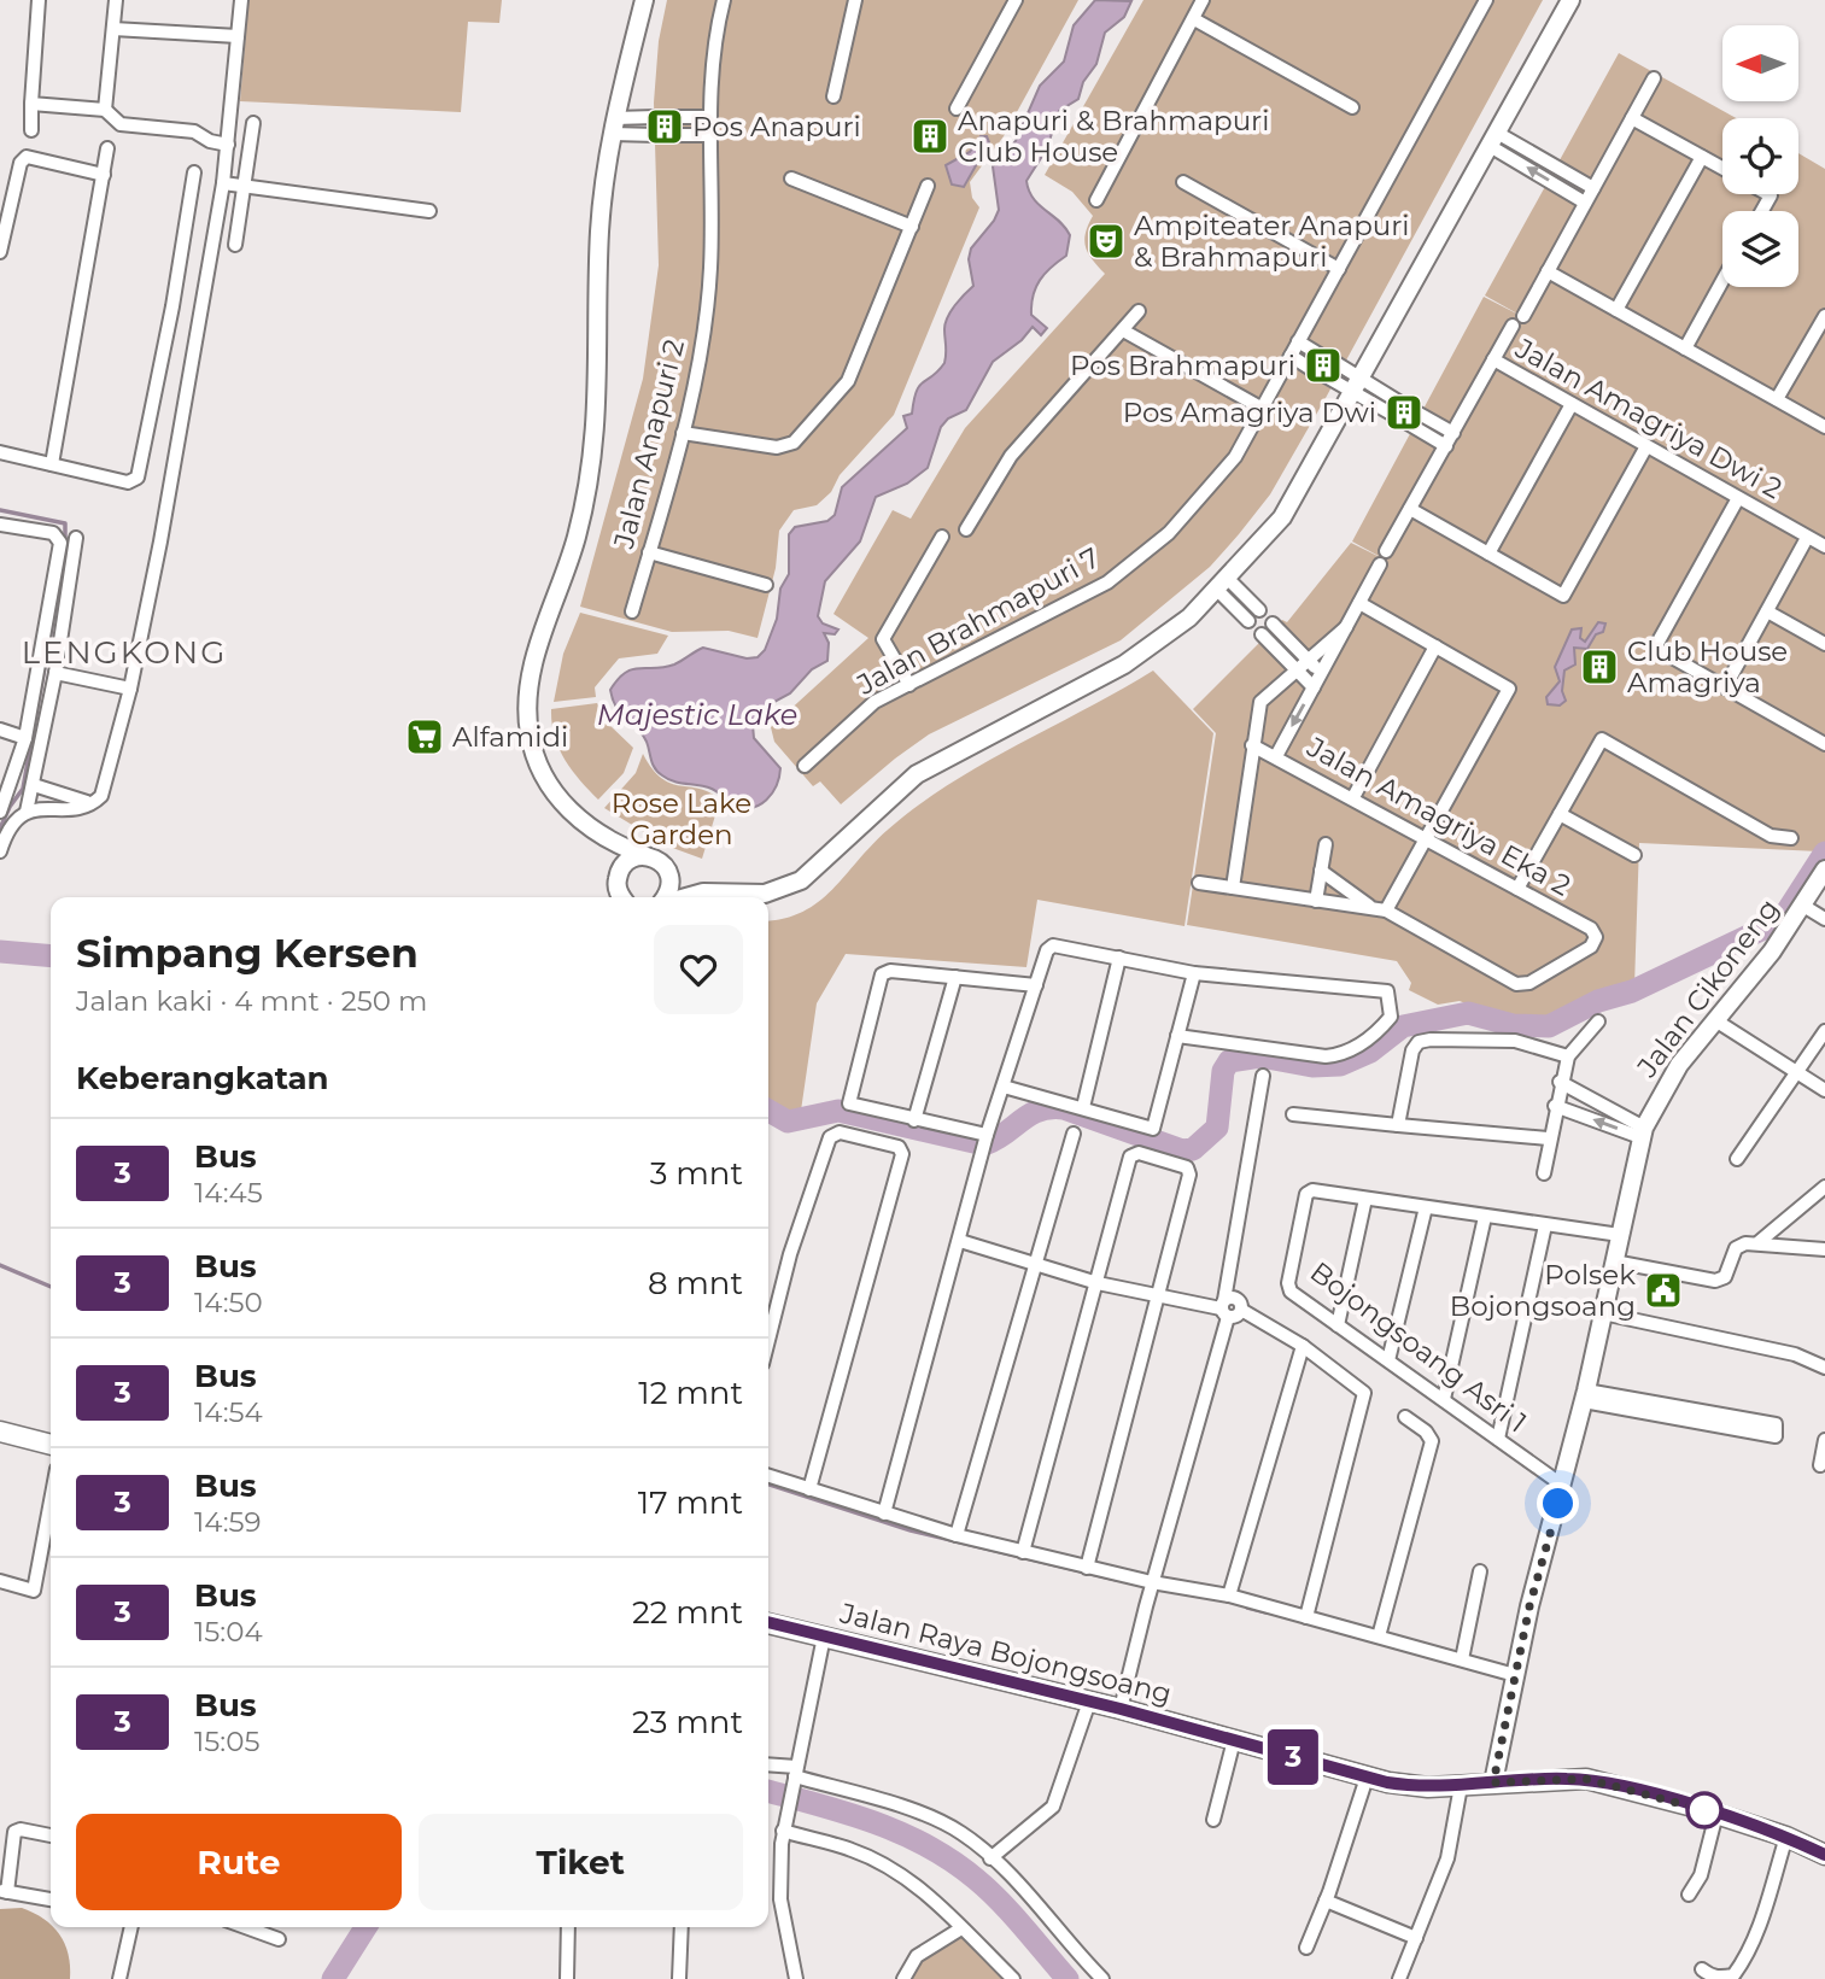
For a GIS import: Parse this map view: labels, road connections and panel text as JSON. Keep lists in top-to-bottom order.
{
  "streets": {
    "main road": ["Jalan Raya Bojongsoang"],
    "street": [
      "Jalan Amagriya Dwi 2",
      "Jalan Anapuri 2",
      "Jalan Brahmapuri 7",
      "Jalan Amagriya Eka 2",
      "Jalan Cikoneng",
      "Bojongsoang Asri 1"
    ]
  },
  "crossings": [
    ["Jalan Cikoneng", "Bojongsoang Asri 1"],
    ["Jalan Cikoneng", "Jalan Raya Bojongsoang"]
  ],
  "districts": ["LENGKONG"],
  "water": ["Majestic Lake"],
  "parks": ["Rose Lake Garden"],
  "places": {
    "building": [
      "Pos Anapuri",
      "Anapuri & Brahmapuri Club House",
      "Pos Brahmapuri",
      "Pos Amagriya Dwi",
      "Club House Amagriya"
    ],
    "theatre": ["Ampiteater Anapuri & Brahmapuri"],
    "supermarket": ["Alfamidi"],
    "public building": ["Polsek Bojongsoang"]
  },
  "lines": ["bus line 3"],
  "north": "left",
  "page": {
    "on_map": "3",
    "heading": [
      ["Simpang Kersen", "Jalan kaki · 4 mnt · 250 m"],
      "Keberangkatan"
    ],
    "list": [
      {
        "mark": "3",
        "name": "Bus",
        "note": "14:45",
        "value": "3 mnt"
      },
      {
        "mark": "3",
        "name": "Bus",
        "note": "14:50",
        "value": "8 mnt"
      },
      {
        "mark": "3",
        "name": "Bus",
        "note": "14:54",
        "value": "12 mnt"
      },
      {
        "mark": "3",
        "name": "Bus",
        "note": "14:59",
        "value": "17 mnt"
      },
      {
        "mark": "3",
        "name": "Bus",
        "note": "15:04",
        "value": "22 mnt"
      },
      {
        "mark": "3",
        "name": "Bus",
        "note": "15:05",
        "value": "23 mnt"
      }
    ],
    "buttons": ["Rute", "Tiket"]
  }
}
